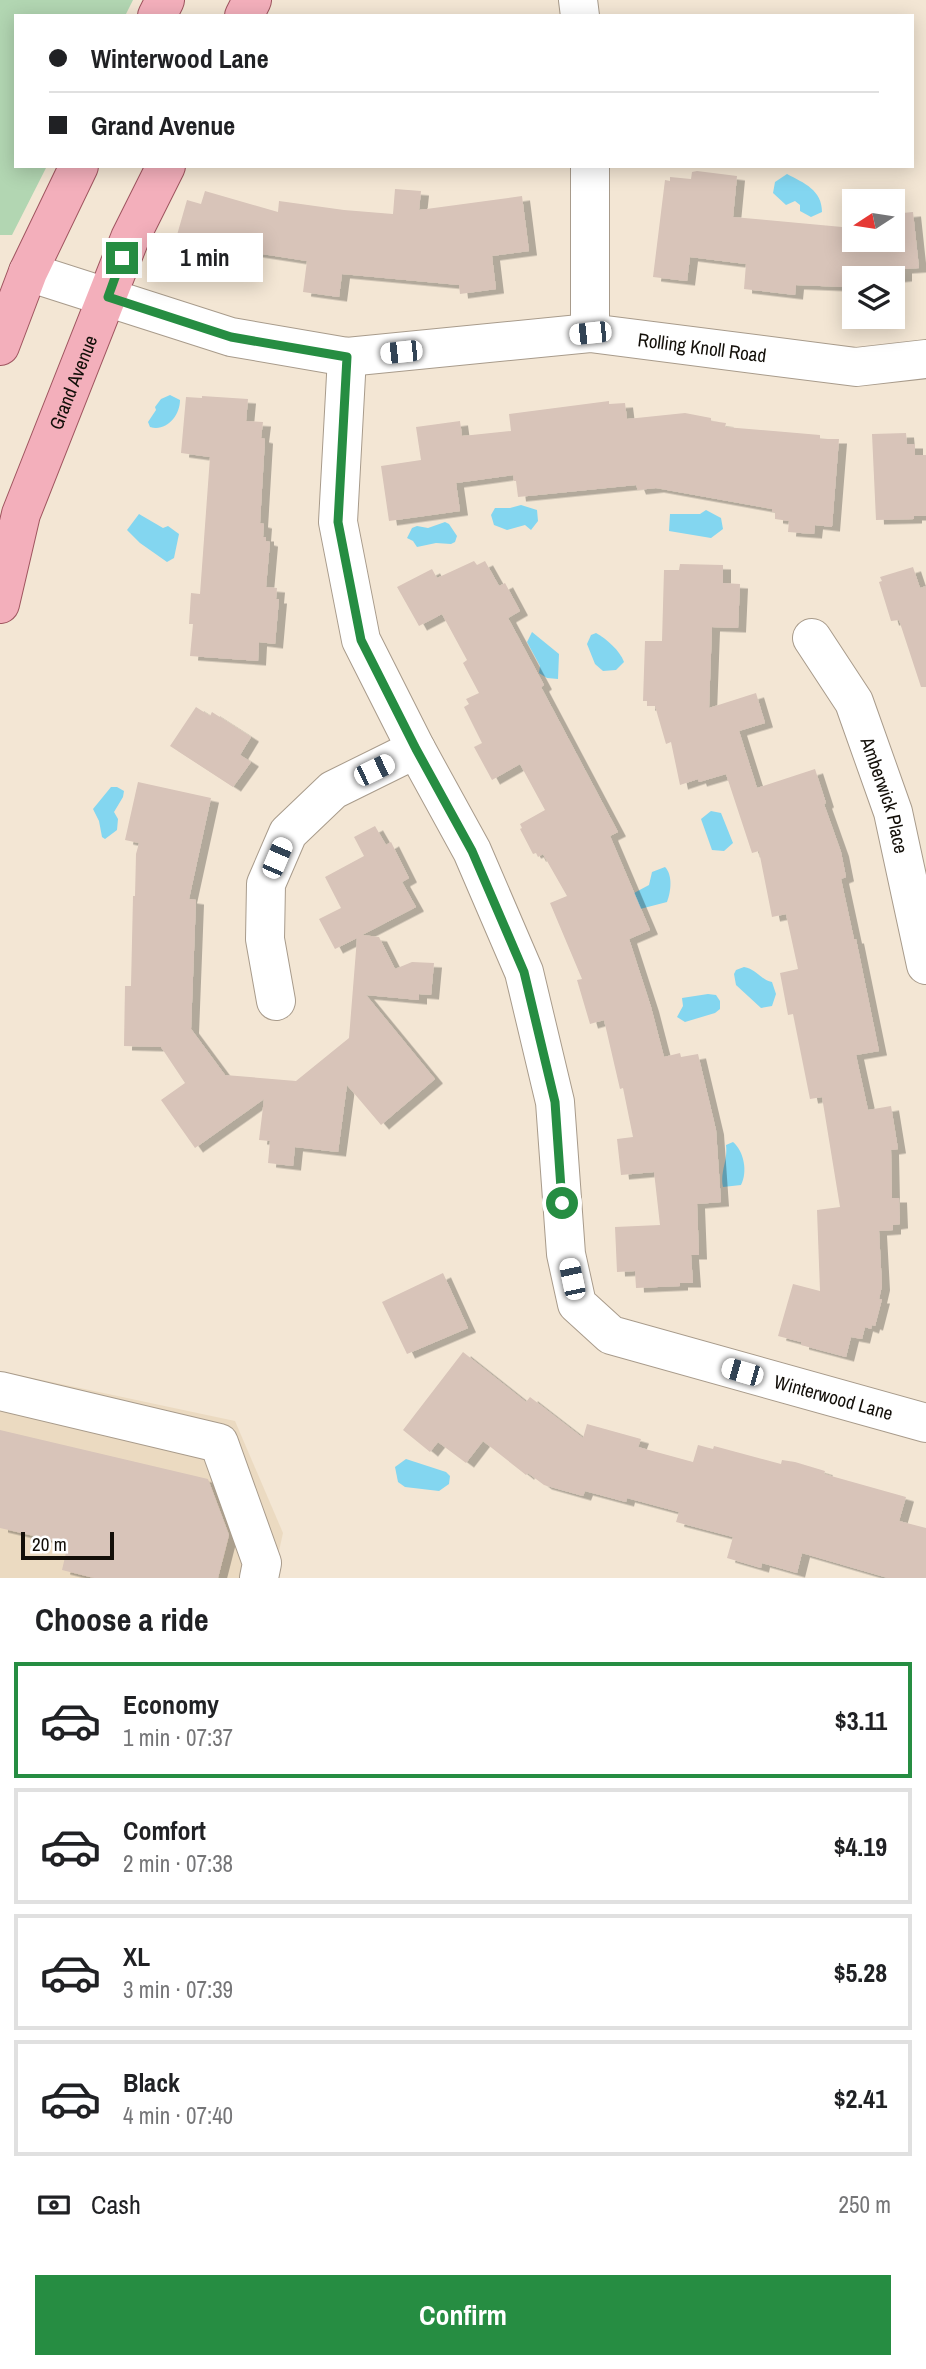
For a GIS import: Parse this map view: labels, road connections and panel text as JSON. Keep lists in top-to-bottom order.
{
  "streets": {
    "main road": ["Grand Avenue"],
    "street": ["Rolling Knoll Road", "Amberwick Place", "Winterwood Lane"]
  },
  "crossings": [
    ["Rolling Knoll Road", "Grand Avenue"],
    ["Rolling Knoll Road", "Winterwood Lane"]
  ],
  "scale_bar": "20 m",
  "north": "left",
  "page": {
    "banner": ["Winterwood Lane", "Grand Avenue"],
    "bubble": "1 min",
    "scale": "20 m",
    "heading": "Choose a ride",
    "list": [
      {
        "name": "Economy",
        "note": "1 min · 07:37",
        "value": "$3.11"
      },
      {
        "name": "Comfort",
        "note": "2 min · 07:38",
        "value": "$4.19"
      },
      {
        "name": "XL",
        "note": "3 min · 07:39",
        "value": "$5.28"
      },
      {
        "name": "Black",
        "note": "4 min · 07:40",
        "value": "$2.41"
      }
    ],
    "pay": ["Cash", "250 m"],
    "buttons": "Confirm"
  }
}
